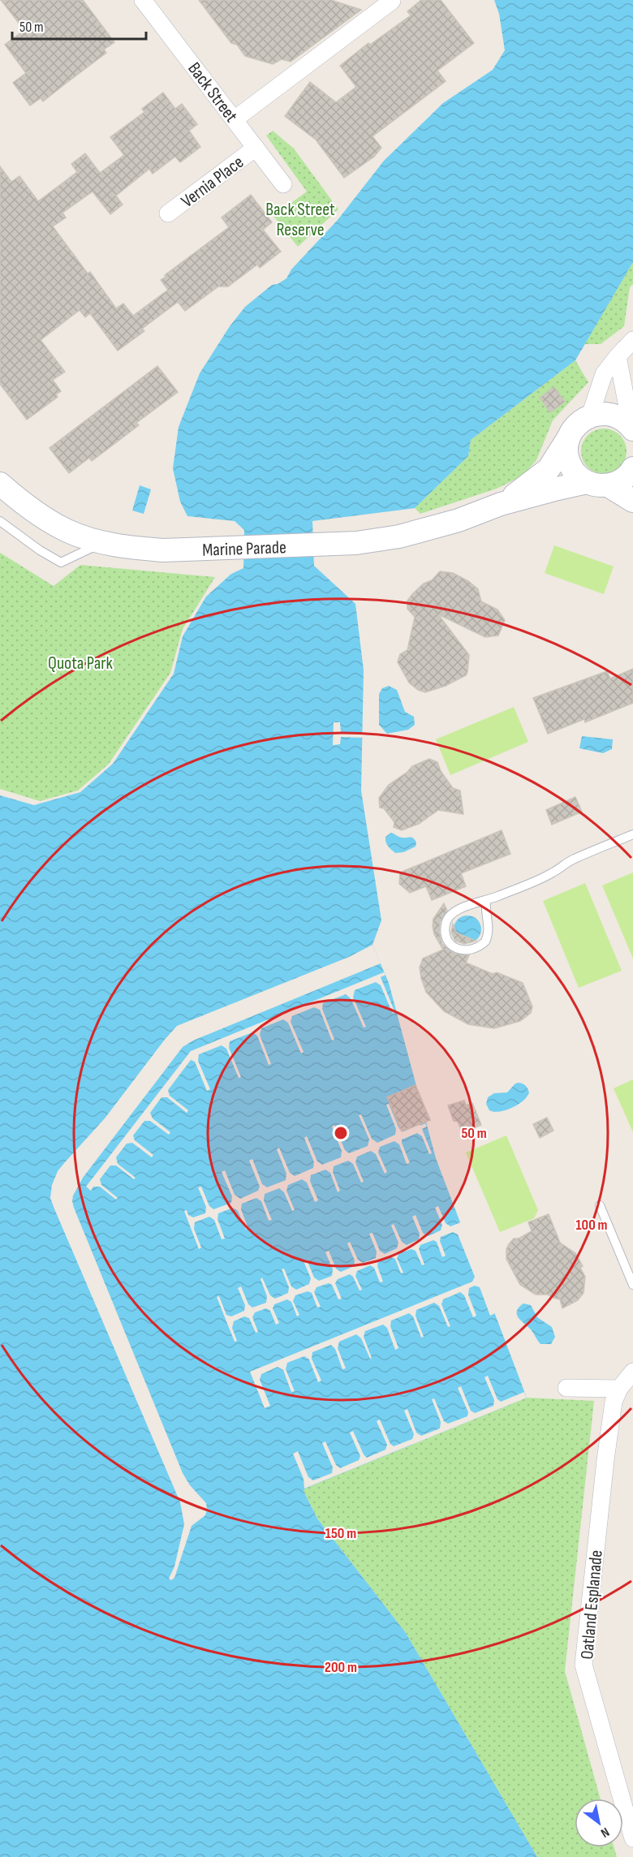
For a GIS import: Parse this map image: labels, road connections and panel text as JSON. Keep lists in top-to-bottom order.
{
  "streets": {
    "main road": ["Marine Parade"],
    "street": ["Back Street", "Vernia Place", "Oatland Esplanade"]
  },
  "crossings": [
    ["Back Street", "Vernia Place"]
  ],
  "parks": ["Back Street Reserve", "Quota Park"],
  "scale_bar": "50 m",
  "north": "bottom right",
  "rings": [
    "50 m",
    "100 m",
    "150 m",
    "200 m"
  ]
}
